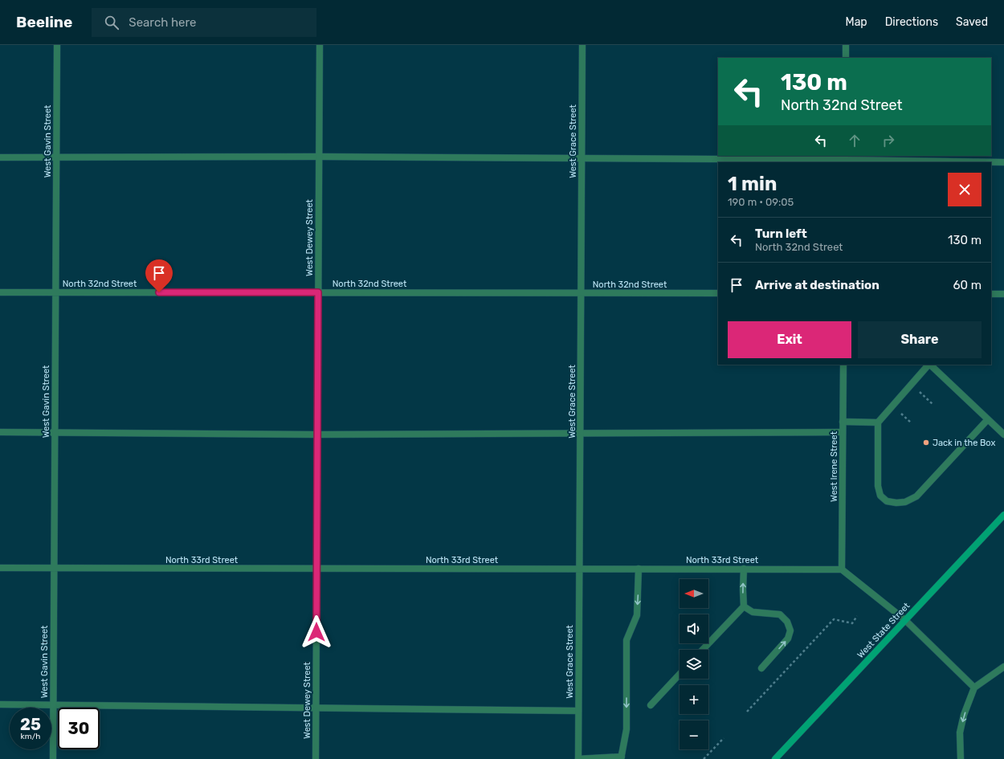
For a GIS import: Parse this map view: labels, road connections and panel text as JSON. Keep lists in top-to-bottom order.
{
  "streets": {
    "main road": ["West State Street"],
    "street": [
      "West Gavin Street",
      "West Grace Street",
      "West Dewey Street",
      "North 32nd Street",
      "West Irene Street",
      "North 33rd Street"
    ]
  },
  "crossings": [
    ["West Gavin Street", "North 32nd Street"],
    ["West Gavin Street", "North 33rd Street"],
    ["West Grace Street", "North 32nd Street"],
    ["West Grace Street", "North 33rd Street"],
    ["West Dewey Street", "North 32nd Street"],
    ["West Dewey Street", "North 33rd Street"],
    ["West Irene Street", "North 33rd Street"]
  ],
  "places": ["Jack in the Box"],
  "north": "left",
  "page": {
    "header": "Beeline",
    "search": "Search here",
    "nav": ["Map", "Directions", "Saved"],
    "turn": ["130 m", "North 32nd Street"],
    "heading": ["1 min", "190 m · 09:05"],
    "list": [
      {
        "name": "Turn left",
        "note": "North 32nd Street",
        "value": "130 m"
      },
      {
        "name": "Arrive at destination",
        "value": "60 m"
      }
    ],
    "buttons": ["Exit", "Share"],
    "map_buttons": ["+", "−"],
    "speed": "25 km/h",
    "limit": "30"
  }
}
